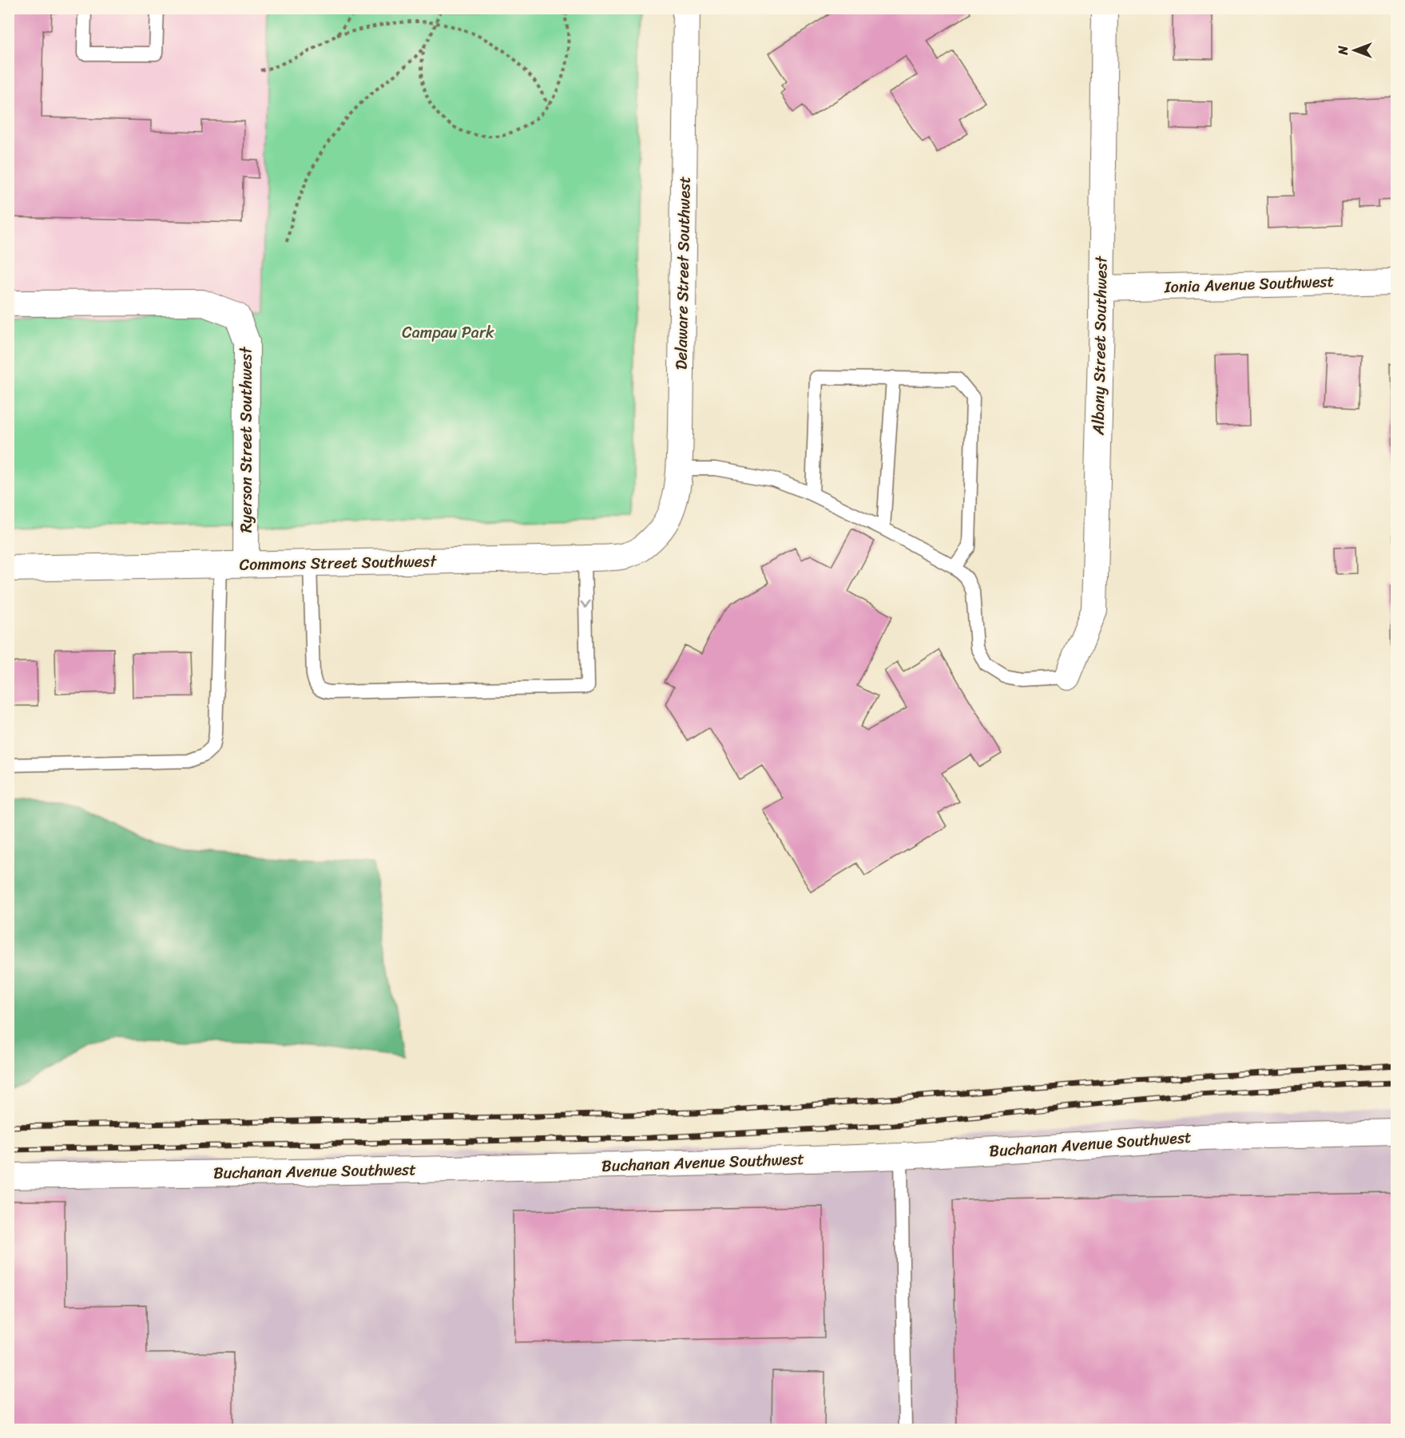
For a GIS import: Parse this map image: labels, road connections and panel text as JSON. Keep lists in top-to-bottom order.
{
  "streets": {
    "street": [
      "Delaware Street Southwest",
      "Ionia Avenue Southwest",
      "Albany Street Southwest",
      "Ryerson Street Southwest",
      "Commons Street Southwest",
      "Buchanan Avenue Southwest"
    ]
  },
  "crossings": [
    ["Delaware Street Southwest", "Commons Street Southwest"],
    ["Ionia Avenue Southwest", "Albany Street Southwest"],
    ["Ryerson Street Southwest", "Commons Street Southwest"]
  ],
  "parks": ["Campau Park"],
  "north": "left"
}
